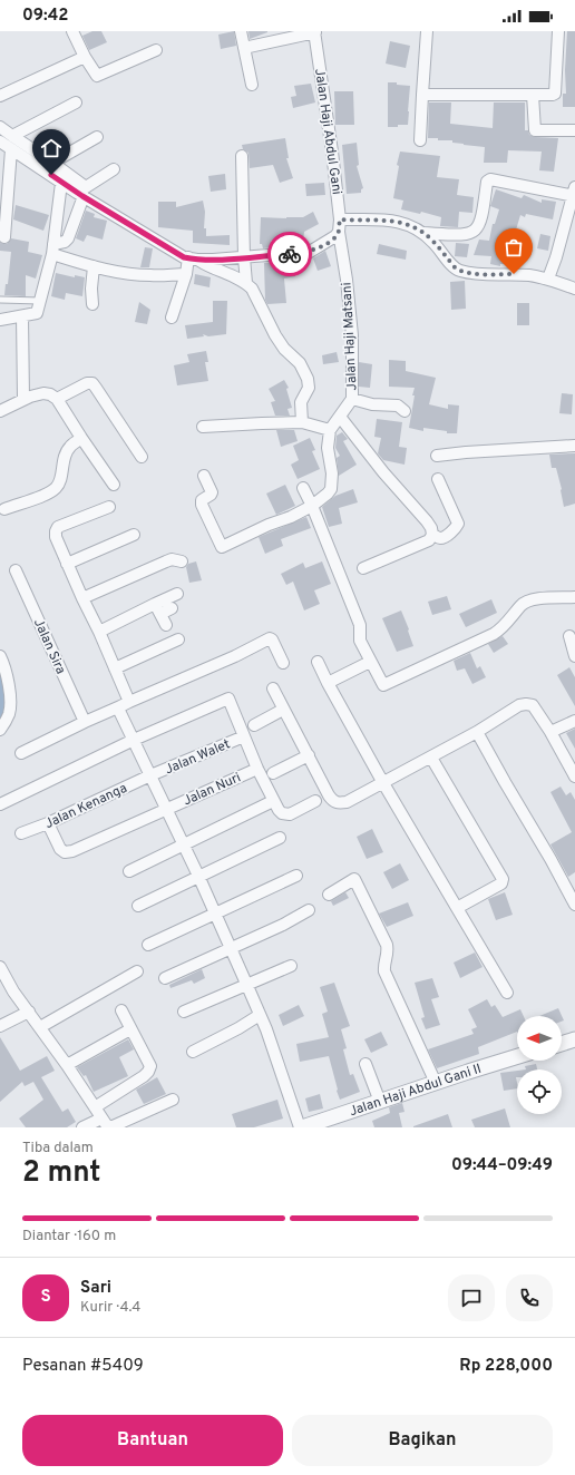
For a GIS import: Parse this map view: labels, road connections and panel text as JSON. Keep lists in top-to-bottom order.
{
  "streets": {
    "street": [
      "Jalan Haji Abdul Gani",
      "Jalan Haji Matsani",
      "Jalan Sira",
      "Jalan Walet",
      "Jalan Nuri",
      "Jalan Kenanga",
      "Jalan Haji Abdul Gani II"
    ]
  },
  "crossings": [
    ["Jalan Haji Abdul Gani", "Jalan Haji Matsani"],
    ["Jalan Walet", "Jalan Kenanga"],
    ["Jalan Nuri", "Jalan Kenanga"]
  ],
  "north": "left",
  "page": {
    "status": "09:42",
    "heading": ["2 mnt", "Tiba dalam", "09:44–09:49"],
    "panel": [
      "Sari",
      "Kurir · 4.4",
      "Pesanan #5409",
      "Rp 228,000"
    ],
    "bar": "Diantar · 160 m",
    "round": "S",
    "buttons": ["Bantuan", "Bagikan"]
  }
}
